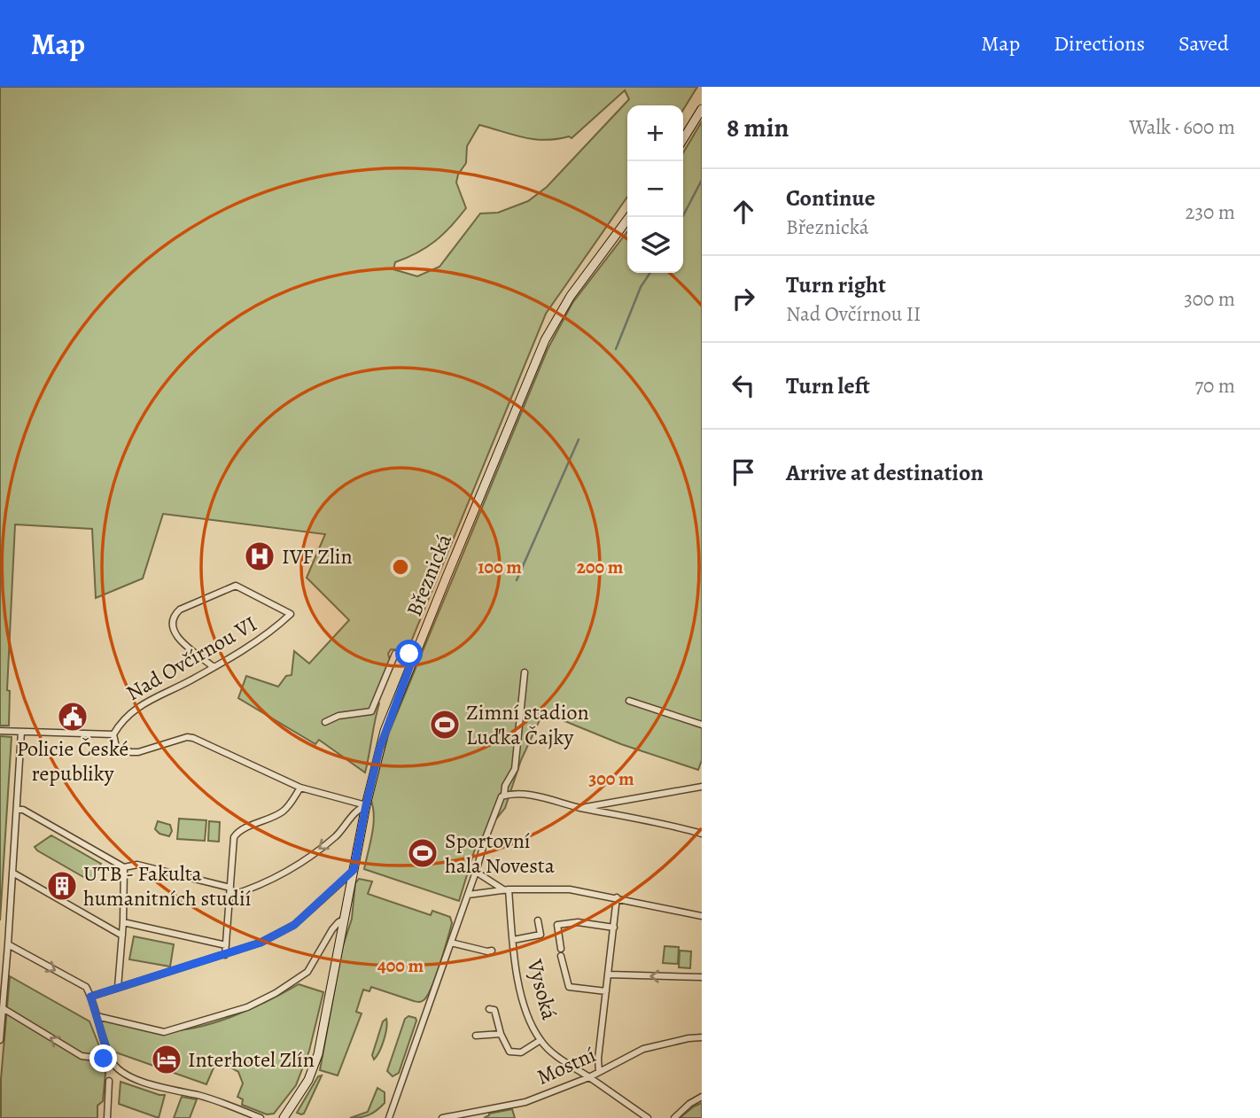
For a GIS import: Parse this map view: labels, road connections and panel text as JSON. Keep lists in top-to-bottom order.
{
  "streets": {
    "main road": ["Březnická"],
    "street": ["Nad Ovčírnou VI", "Vysoká", "Mostní"]
  },
  "crossings": [
    ["Vysoká", "Mostní"]
  ],
  "places": {
    "hospital": ["IVF Zlin"],
    "public building": ["Policie České republiky"],
    "sports": ["Zimní stadion Luďka Čajky", "Sportovní hala Novesta"],
    "building": ["UTB - Fakulta humanitních studií"],
    "hotel": ["Interhotel Zlín"]
  },
  "page": {
    "header": "Map",
    "nav": ["Map", "Directions", "Saved"],
    "heading": ["8 min", "Walk · 600 m"],
    "map_buttons": ["+", "−"],
    "list": [
      ["Continue", "Březnická", "230 m"],
      ["Turn right", "Nad Ovčírnou II", "300 m"],
      ["Turn left", "70 m"],
      "Arrive at destination"
    ]
  },
  "rings": [
    "100 m",
    "200 m",
    "300 m",
    "400 m"
  ]
}
